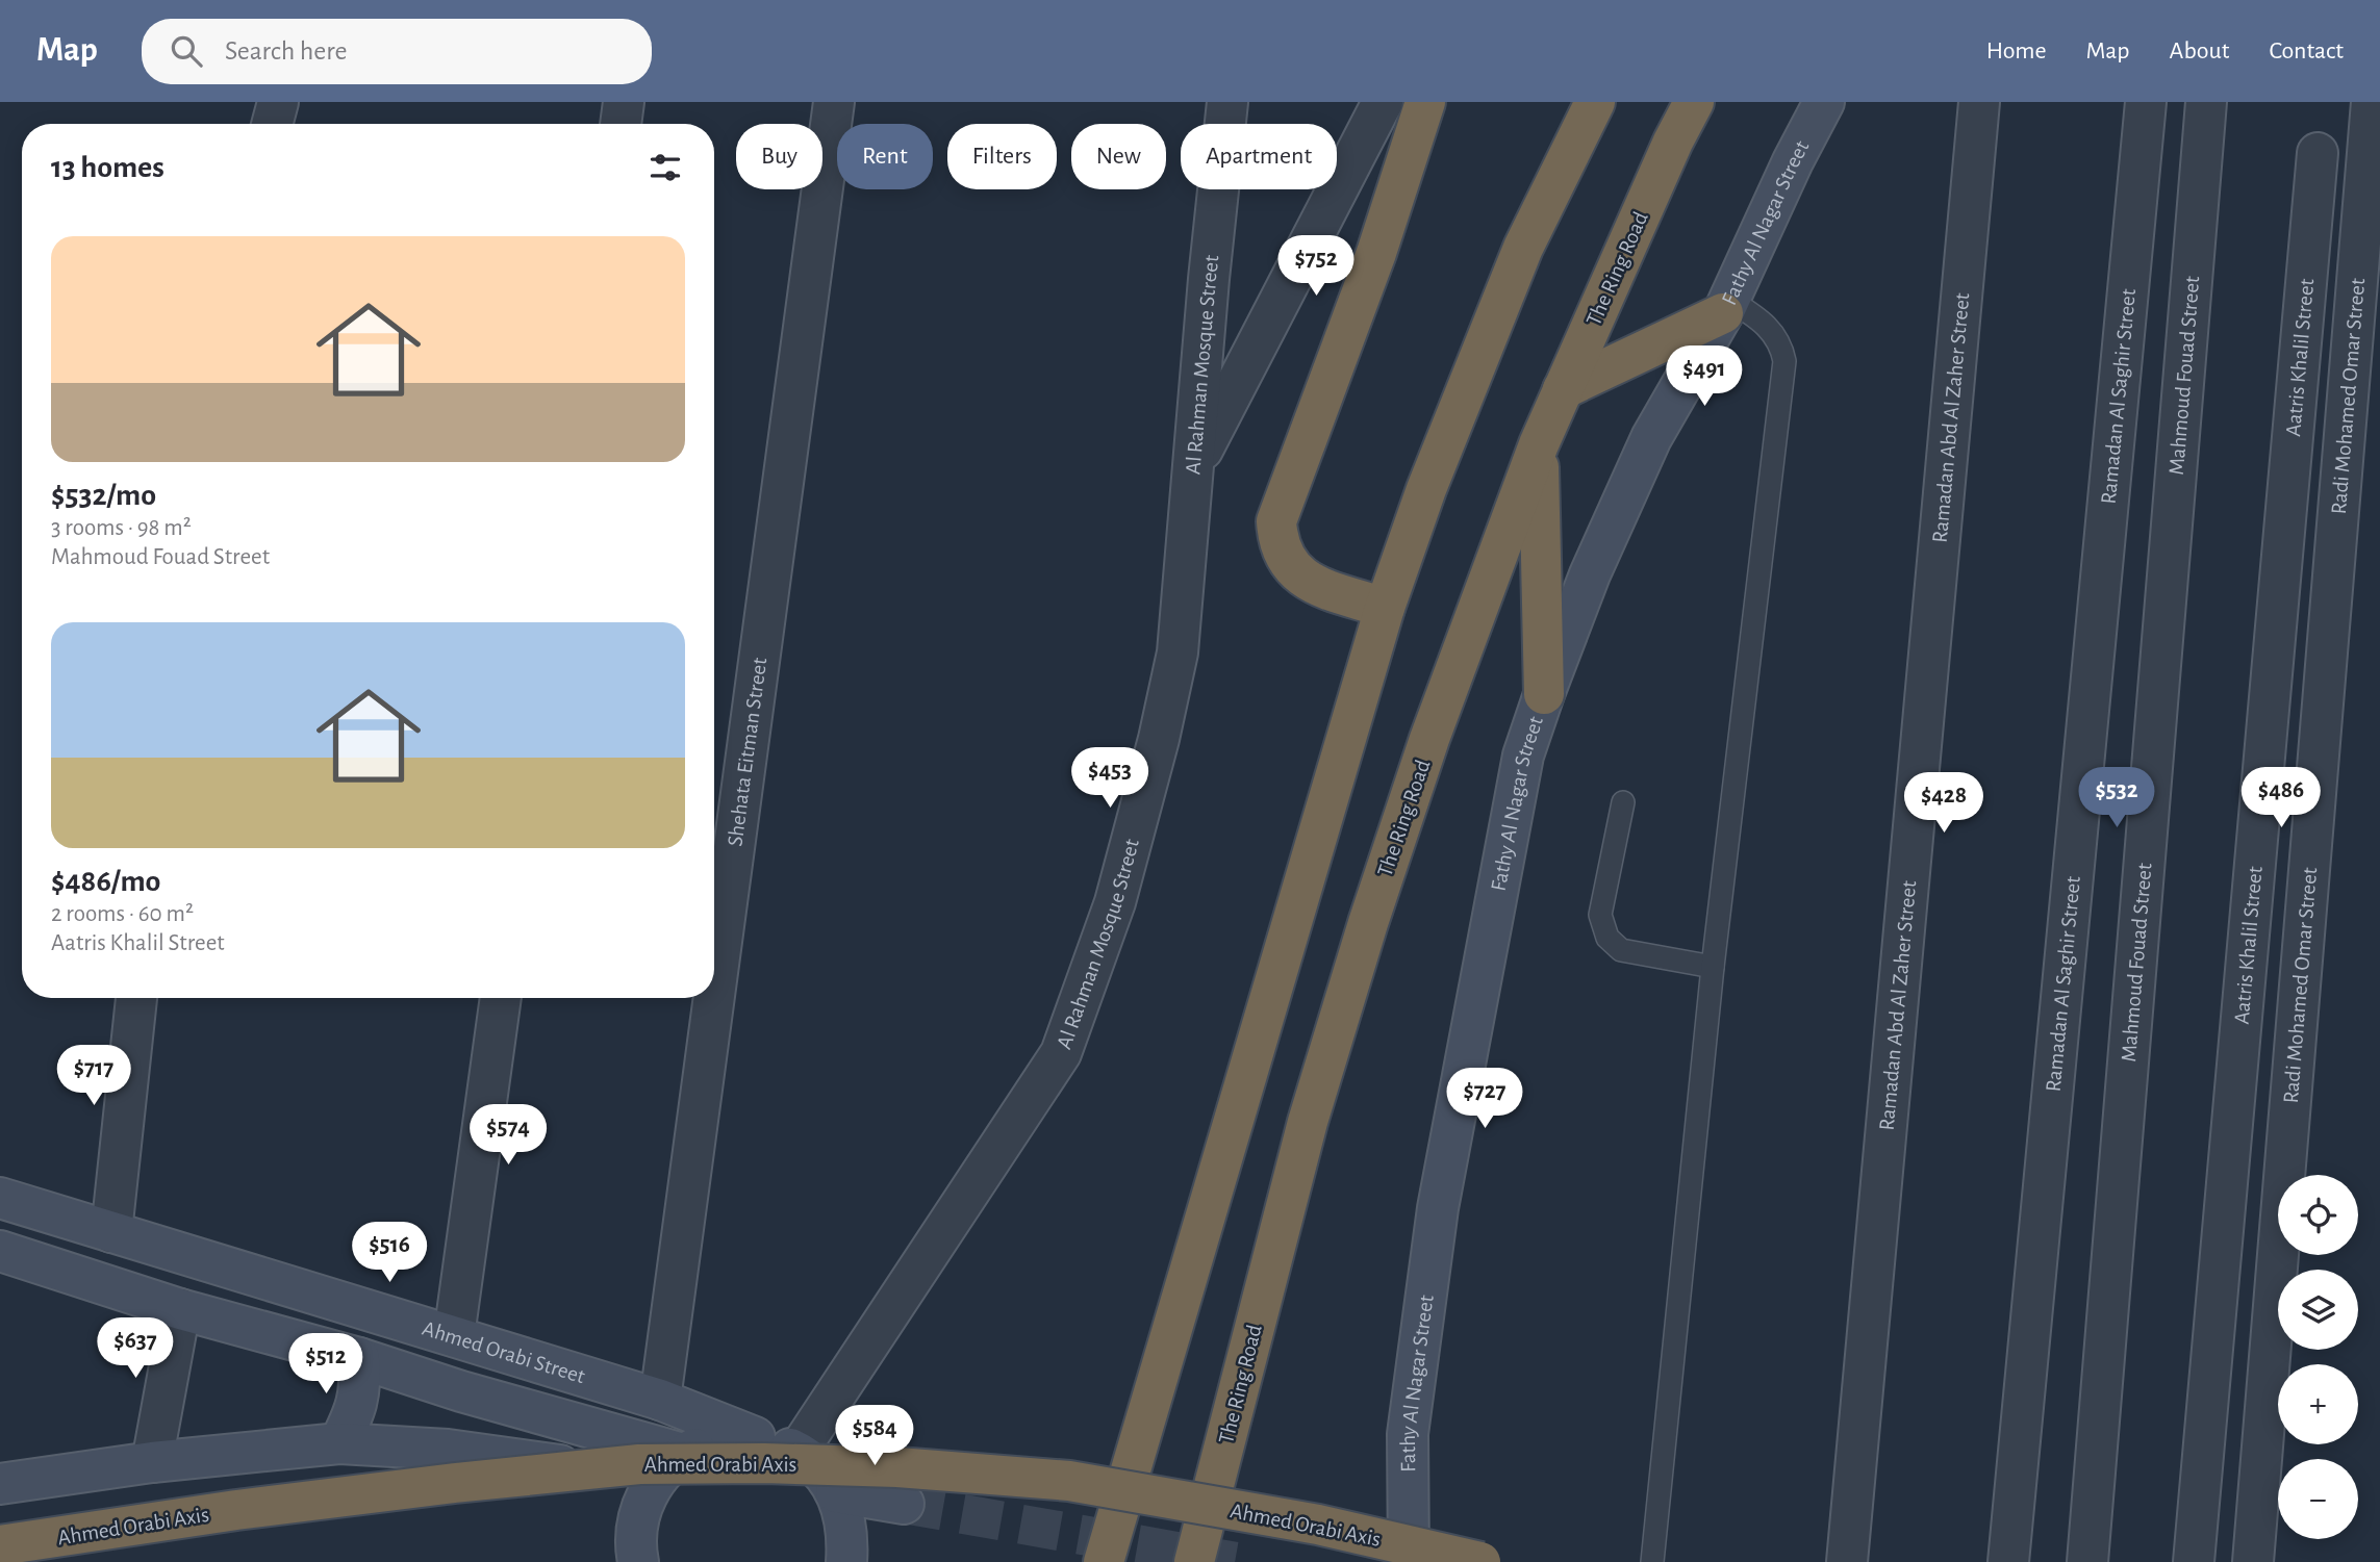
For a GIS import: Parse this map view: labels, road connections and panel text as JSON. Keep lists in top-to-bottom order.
{
  "streets": {
    "highway": ["The Ring Road", "Ahmed Orabi Axis"],
    "street": [
      "Fathy Al Nagar Street",
      "Aatris Khalil Street",
      "Al Rahman Mosque Street",
      "Mahmoud Fouad Street",
      "Ramadan Al Saghir Street",
      "Radi Mohamed Omar Street",
      "Ramadan Abd Al Zaher Street",
      "Shehata Eitman Street",
      "Ahmed Orabi Street"
    ]
  },
  "crossings": [
    ["Al Rahman Mosque Street", "Ahmed Orabi Street"],
    ["Shehata Eitman Street", "Ahmed Orabi Street"]
  ],
  "page": {
    "header": "Map",
    "search": "Search here",
    "nav": [
      "Home",
      "Map",
      "About",
      "Contact"
    ],
    "chip": [
      "Buy",
      "Rent",
      "Filters",
      "New",
      "Apartment"
    ],
    "heading": "13 homes",
    "list": [
      {
        "name": "$532/mo",
        "note": "3 rooms · 98 m² · Mahmoud Fouad Street"
      },
      {
        "name": "$486/mo",
        "note": "2 rooms · 60 m² · Aatris Khalil Street"
      }
    ],
    "price": [
      "$752",
      "$491",
      "$453",
      "$532",
      "$486",
      "$428",
      "$717",
      "$727",
      "$574",
      "$516",
      "$637",
      "$512",
      "$584"
    ],
    "map_buttons": ["+", "−"]
  }
}
